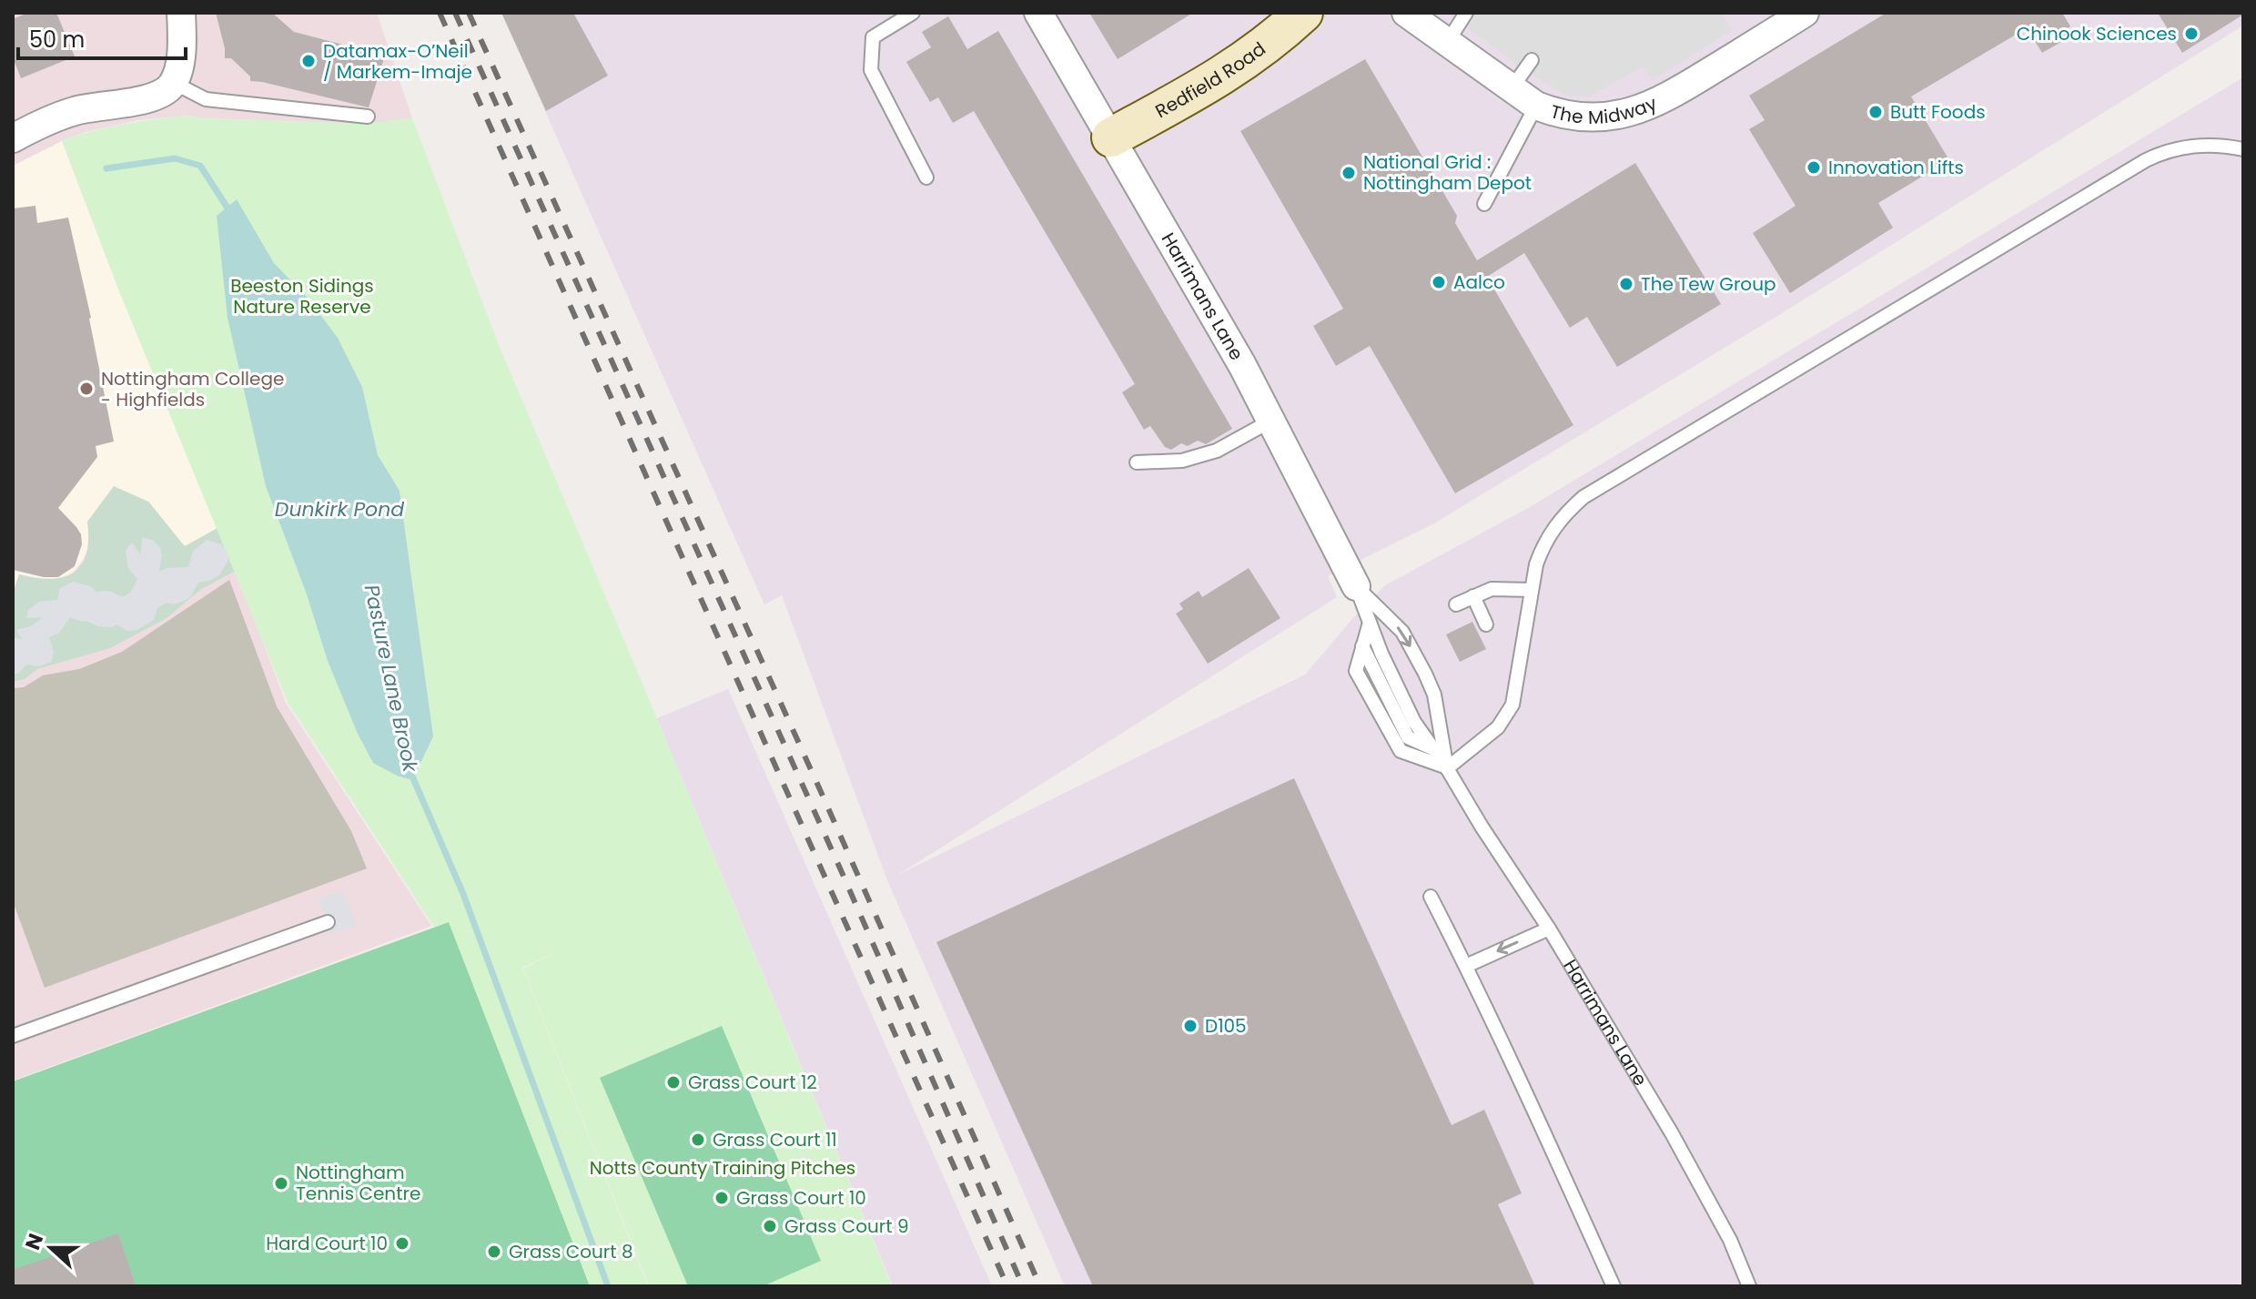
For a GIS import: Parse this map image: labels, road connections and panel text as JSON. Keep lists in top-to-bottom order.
{
  "streets": {
    "street": ["Redfield Road", "The Midway", "Harrimans Lane"]
  },
  "crossings": [
    ["Redfield Road", "Harrimans Lane"]
  ],
  "water": ["Dunkirk Pond", "Pasture Lane Brook"],
  "parks": ["Beeston Sidings Nature Reserve", "Notts County Training Pitches"],
  "places": [
    "Chinook Sciences",
    "Datamax-O’Neil / Markem-Imaje",
    "Butt Foods",
    "Innovation Lifts",
    "National Grid : Nottingham Depot",
    "Aalco",
    "The Tew Group",
    "Nottingham College - Highfields",
    "D105",
    "Grass Court 12",
    "Grass Court 11",
    "Nottingham Tennis Centre",
    "Grass Court 10",
    "Grass Court 9",
    "Hard Court 10",
    "Grass Court 8"
  ],
  "scale_bar": "50 m",
  "north": "left"
}
